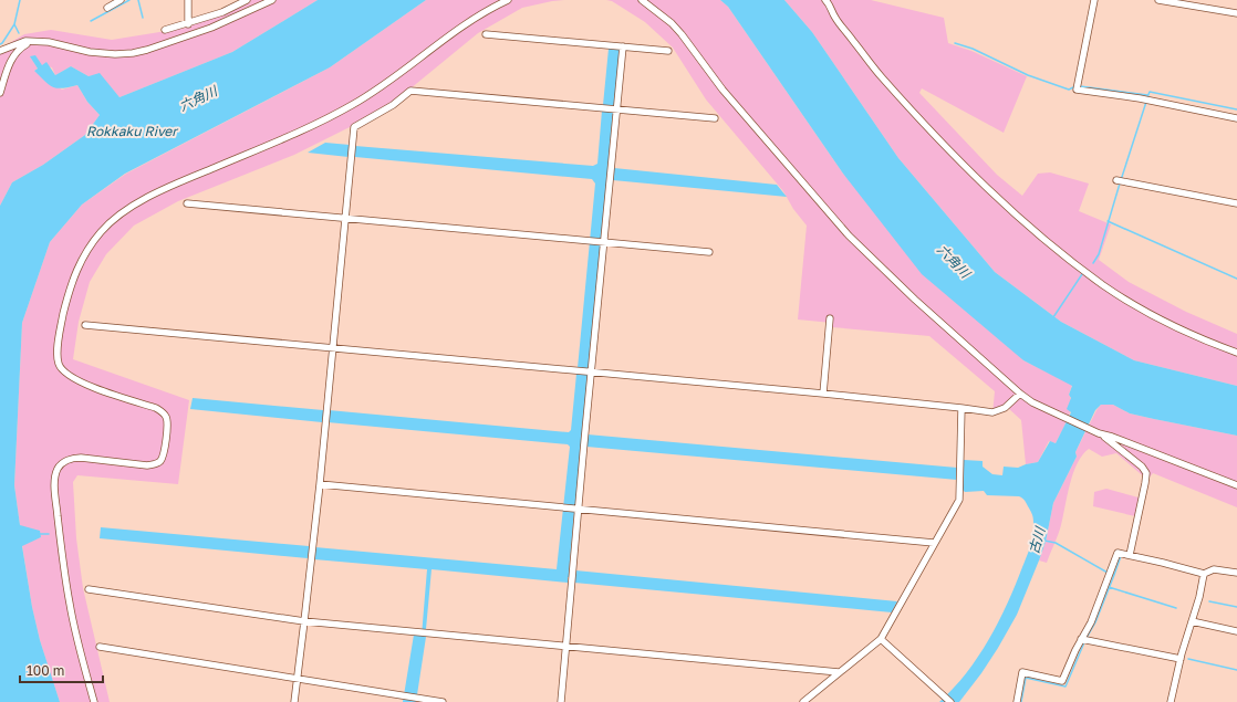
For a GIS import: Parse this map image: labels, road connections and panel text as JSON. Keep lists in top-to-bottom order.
{
  "water": ["六角川", "Rokkaku River", "古川"],
  "scale_bar": "100 m"
}
